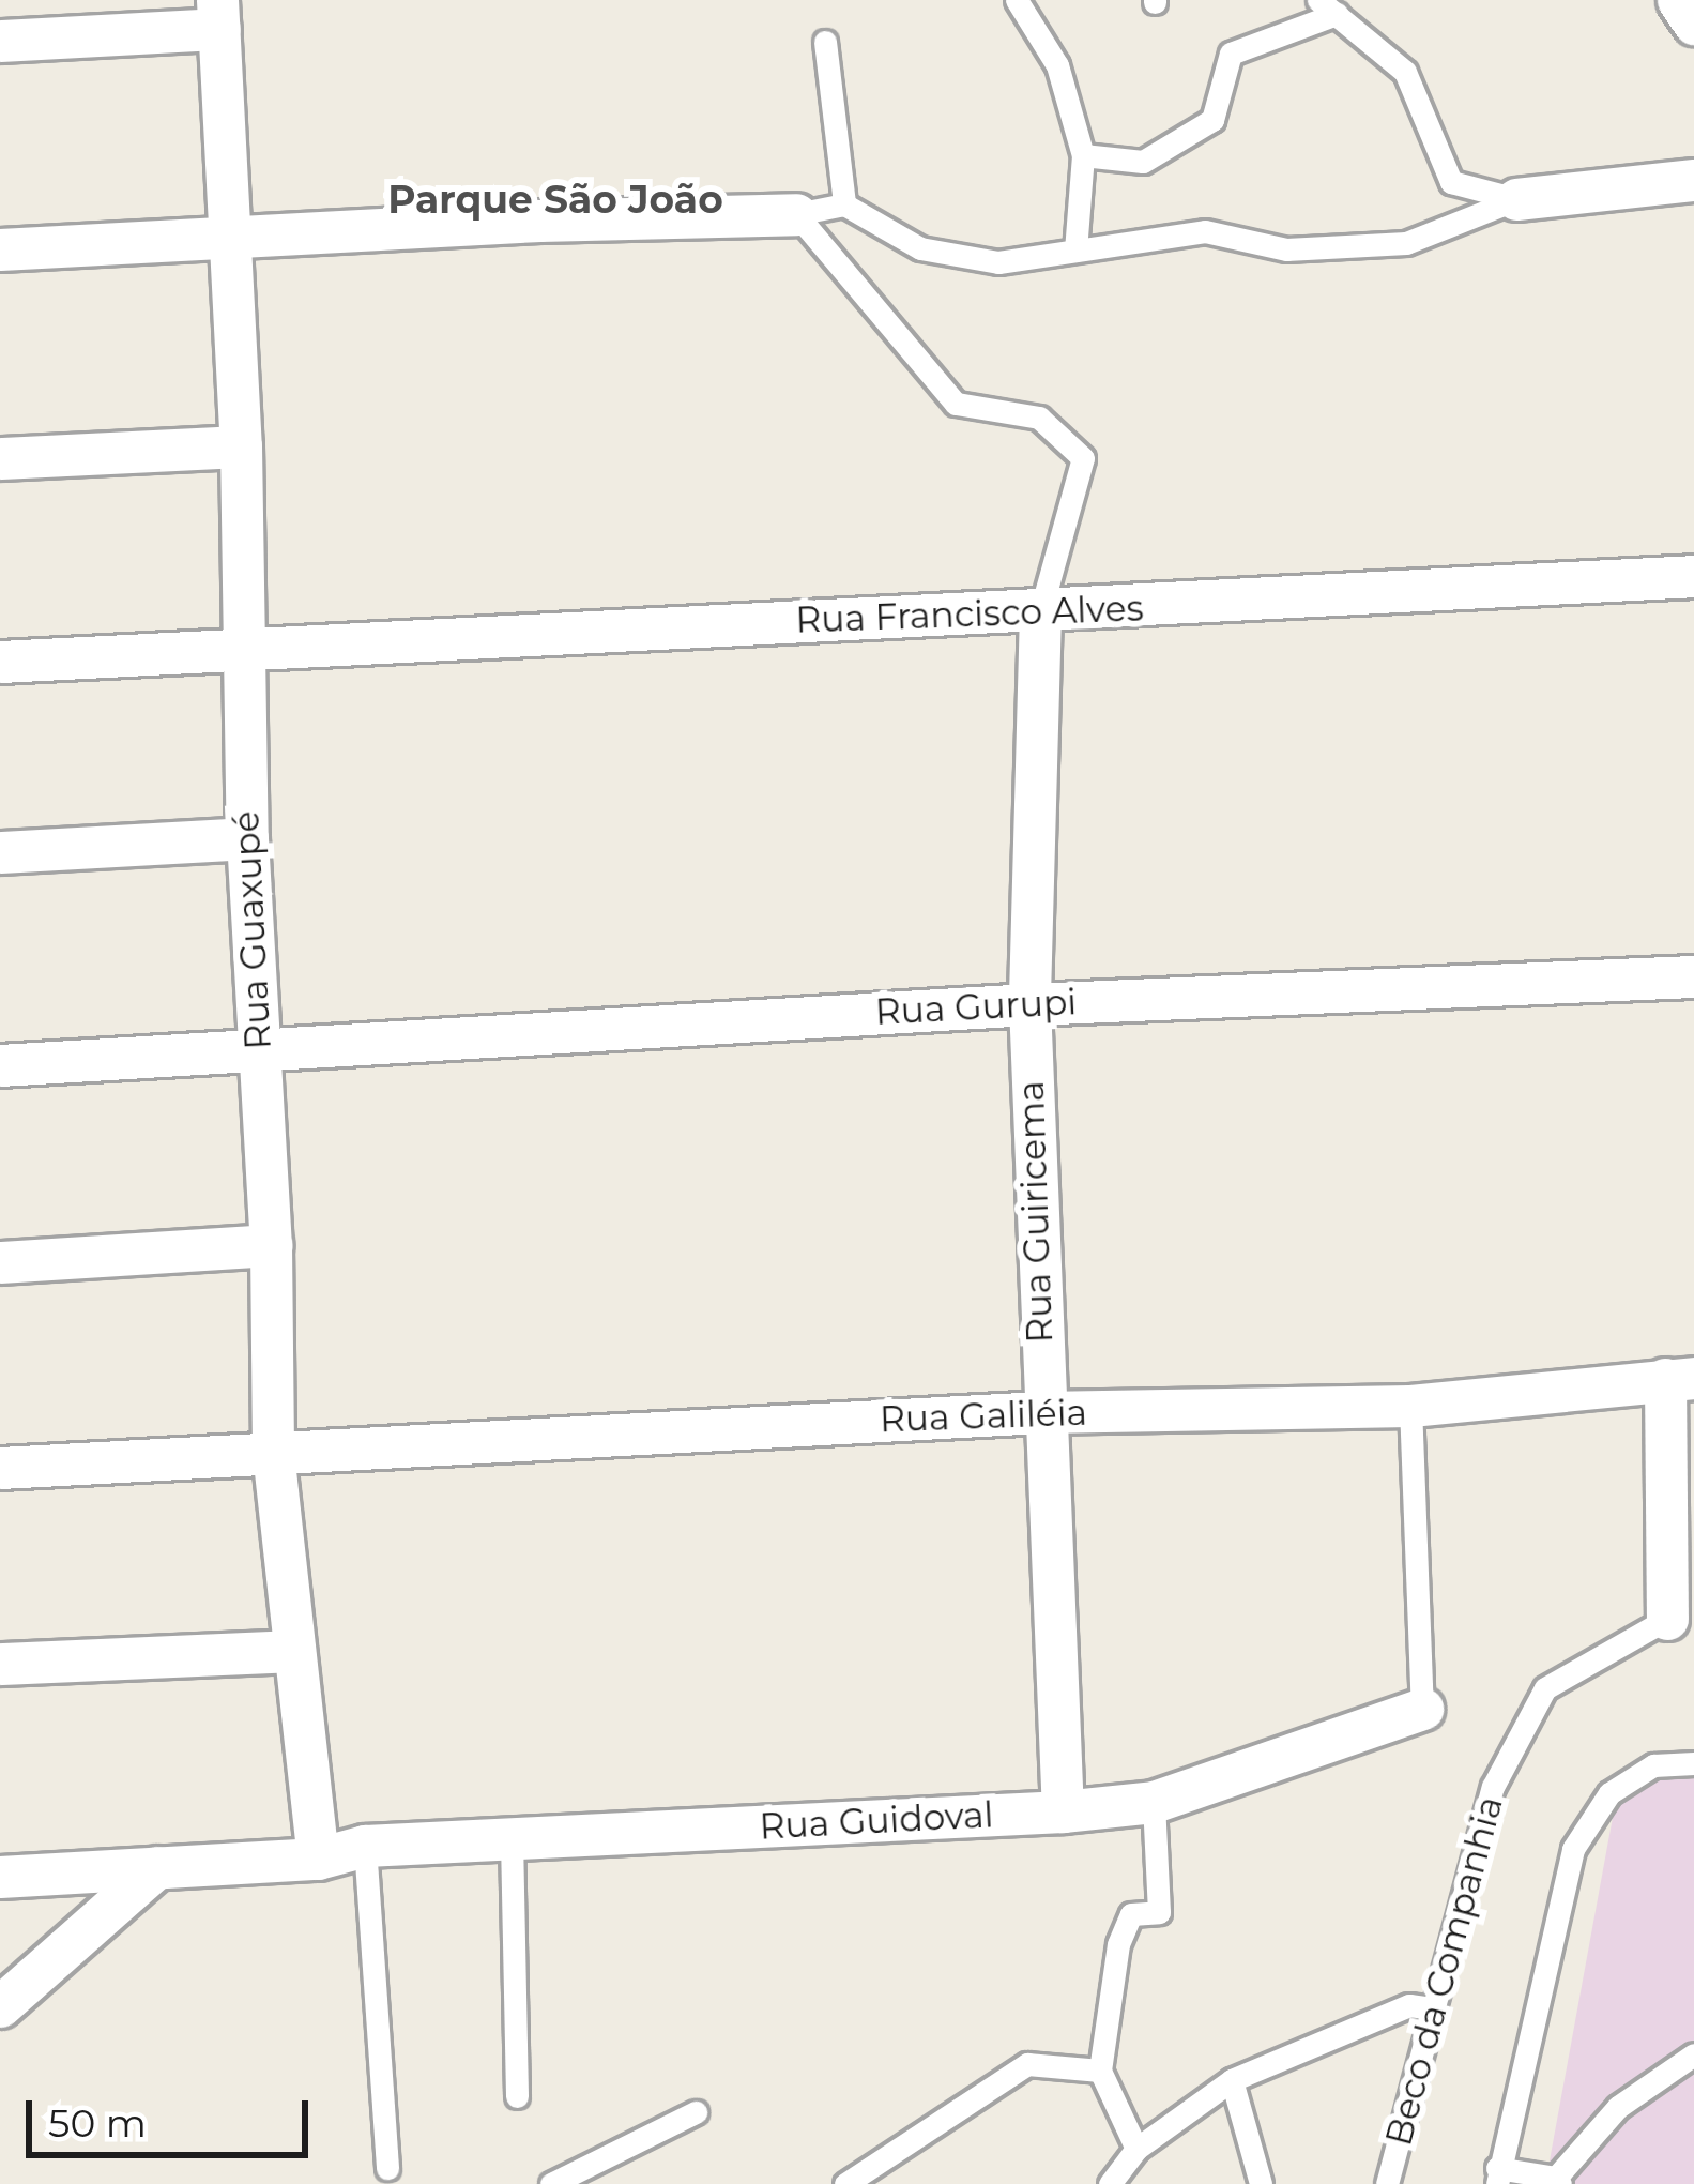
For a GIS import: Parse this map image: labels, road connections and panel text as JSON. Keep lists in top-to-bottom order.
{
  "streets": {
    "street": [
      "Rua Francisco Alves",
      "Rua Guaxupé",
      "Rua Gurupi",
      "Rua Guiricema",
      "Rua Galiléia",
      "Rua Guidoval",
      "Beco da Companhia"
    ]
  },
  "crossings": [
    ["Rua Francisco Alves", "Rua Guaxupé"],
    ["Rua Francisco Alves", "Rua Guiricema"],
    ["Rua Guaxupé", "Rua Gurupi"],
    ["Rua Guaxupé", "Rua Galiléia"],
    ["Rua Guaxupé", "Rua Guidoval"],
    ["Rua Gurupi", "Rua Guiricema"],
    ["Rua Guiricema", "Rua Galiléia"],
    ["Rua Guiricema", "Rua Guidoval"],
    ["Rua Galiléia", "Beco da Companhia"]
  ],
  "districts": ["Parque São João"],
  "scale_bar": "50 m"
}
